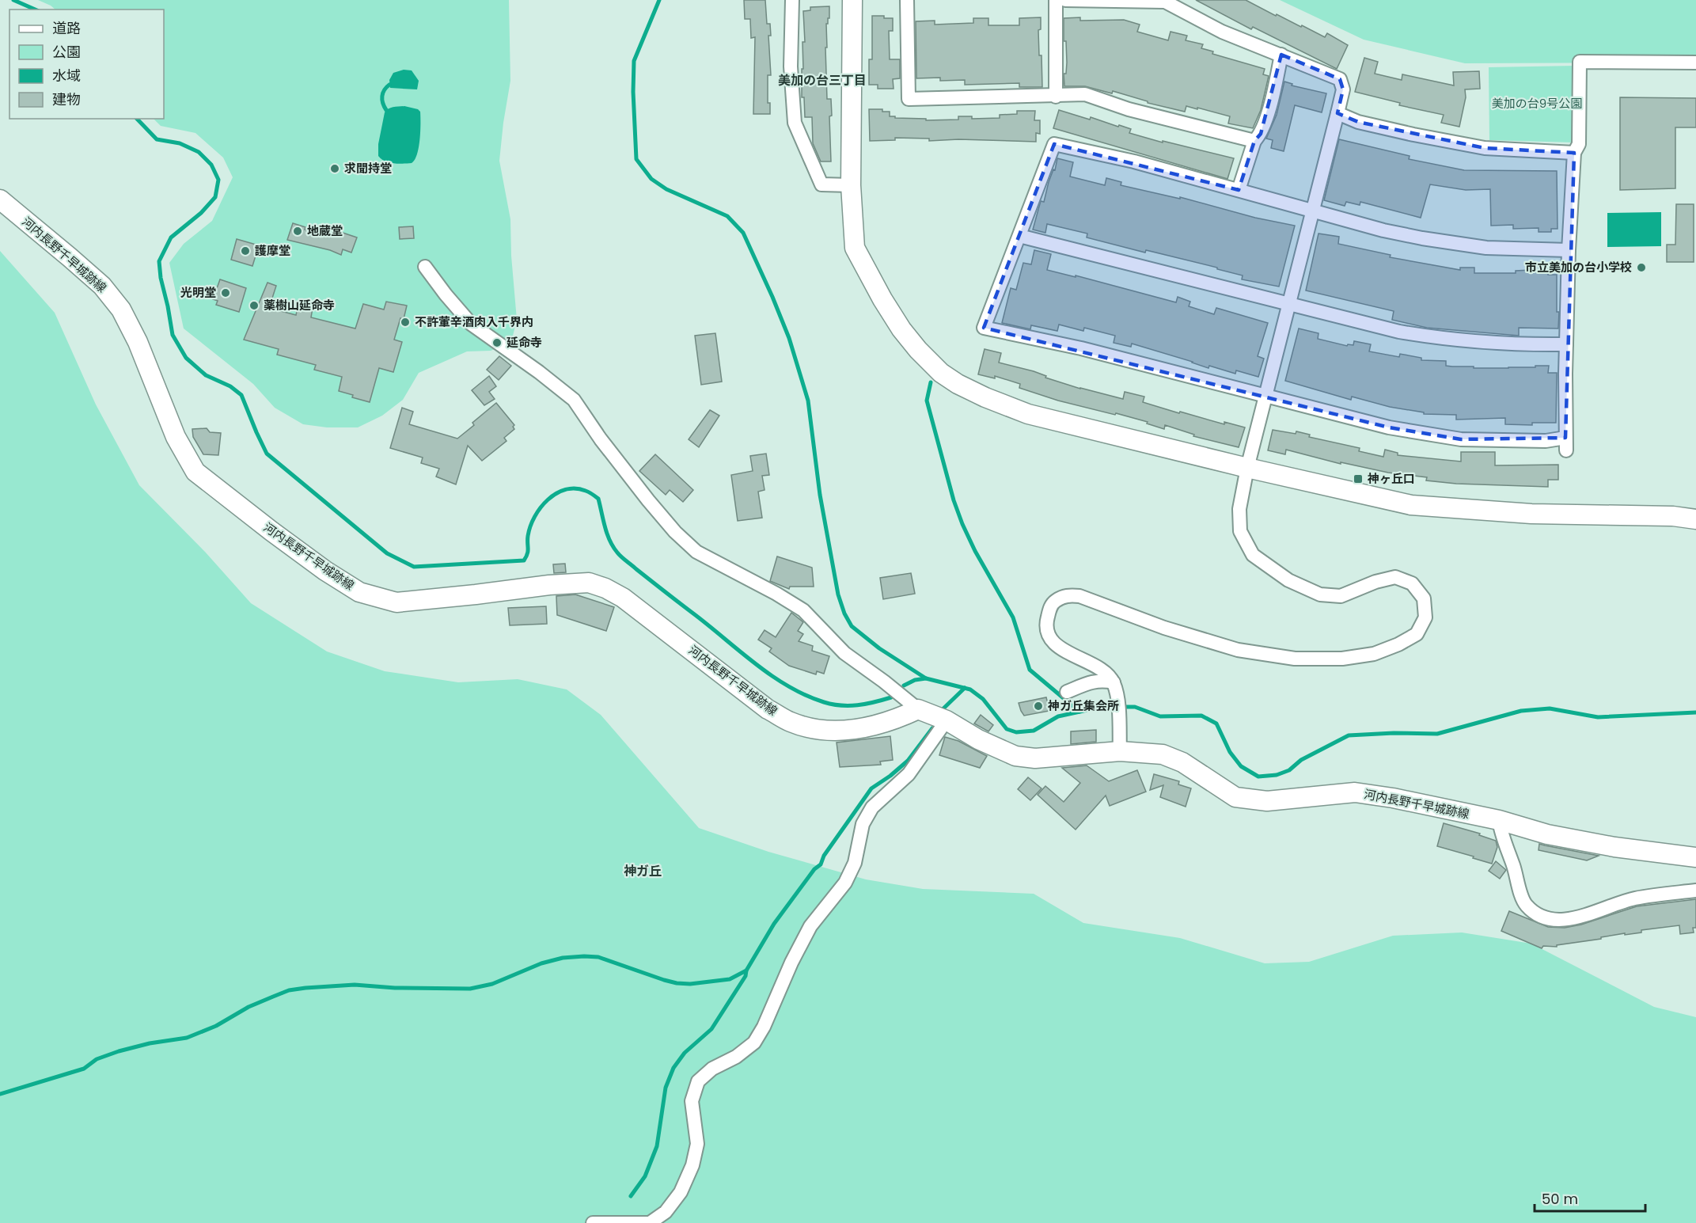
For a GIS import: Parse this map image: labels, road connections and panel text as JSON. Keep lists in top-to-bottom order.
{
  "streets": {
    "main road": ["河内長野千早城跡線"]
  },
  "districts": ["美加の台三丁目", "神ガ丘"],
  "parks": ["美加の台9号公園"],
  "places": {
    "other": [
      "求聞持堂",
      "地蔵堂",
      "護摩堂",
      "市立美加の台小学校",
      "光明堂",
      "薬樹山延命寺",
      "不許葷辛酒肉入千界内",
      "延命寺",
      "神ガ丘集会所"
    ],
    "transit": ["神ヶ丘口"]
  },
  "legend": [
    "道路",
    "公園",
    "水域",
    "建物"
  ],
  "scale_bar": "50 m"
}
